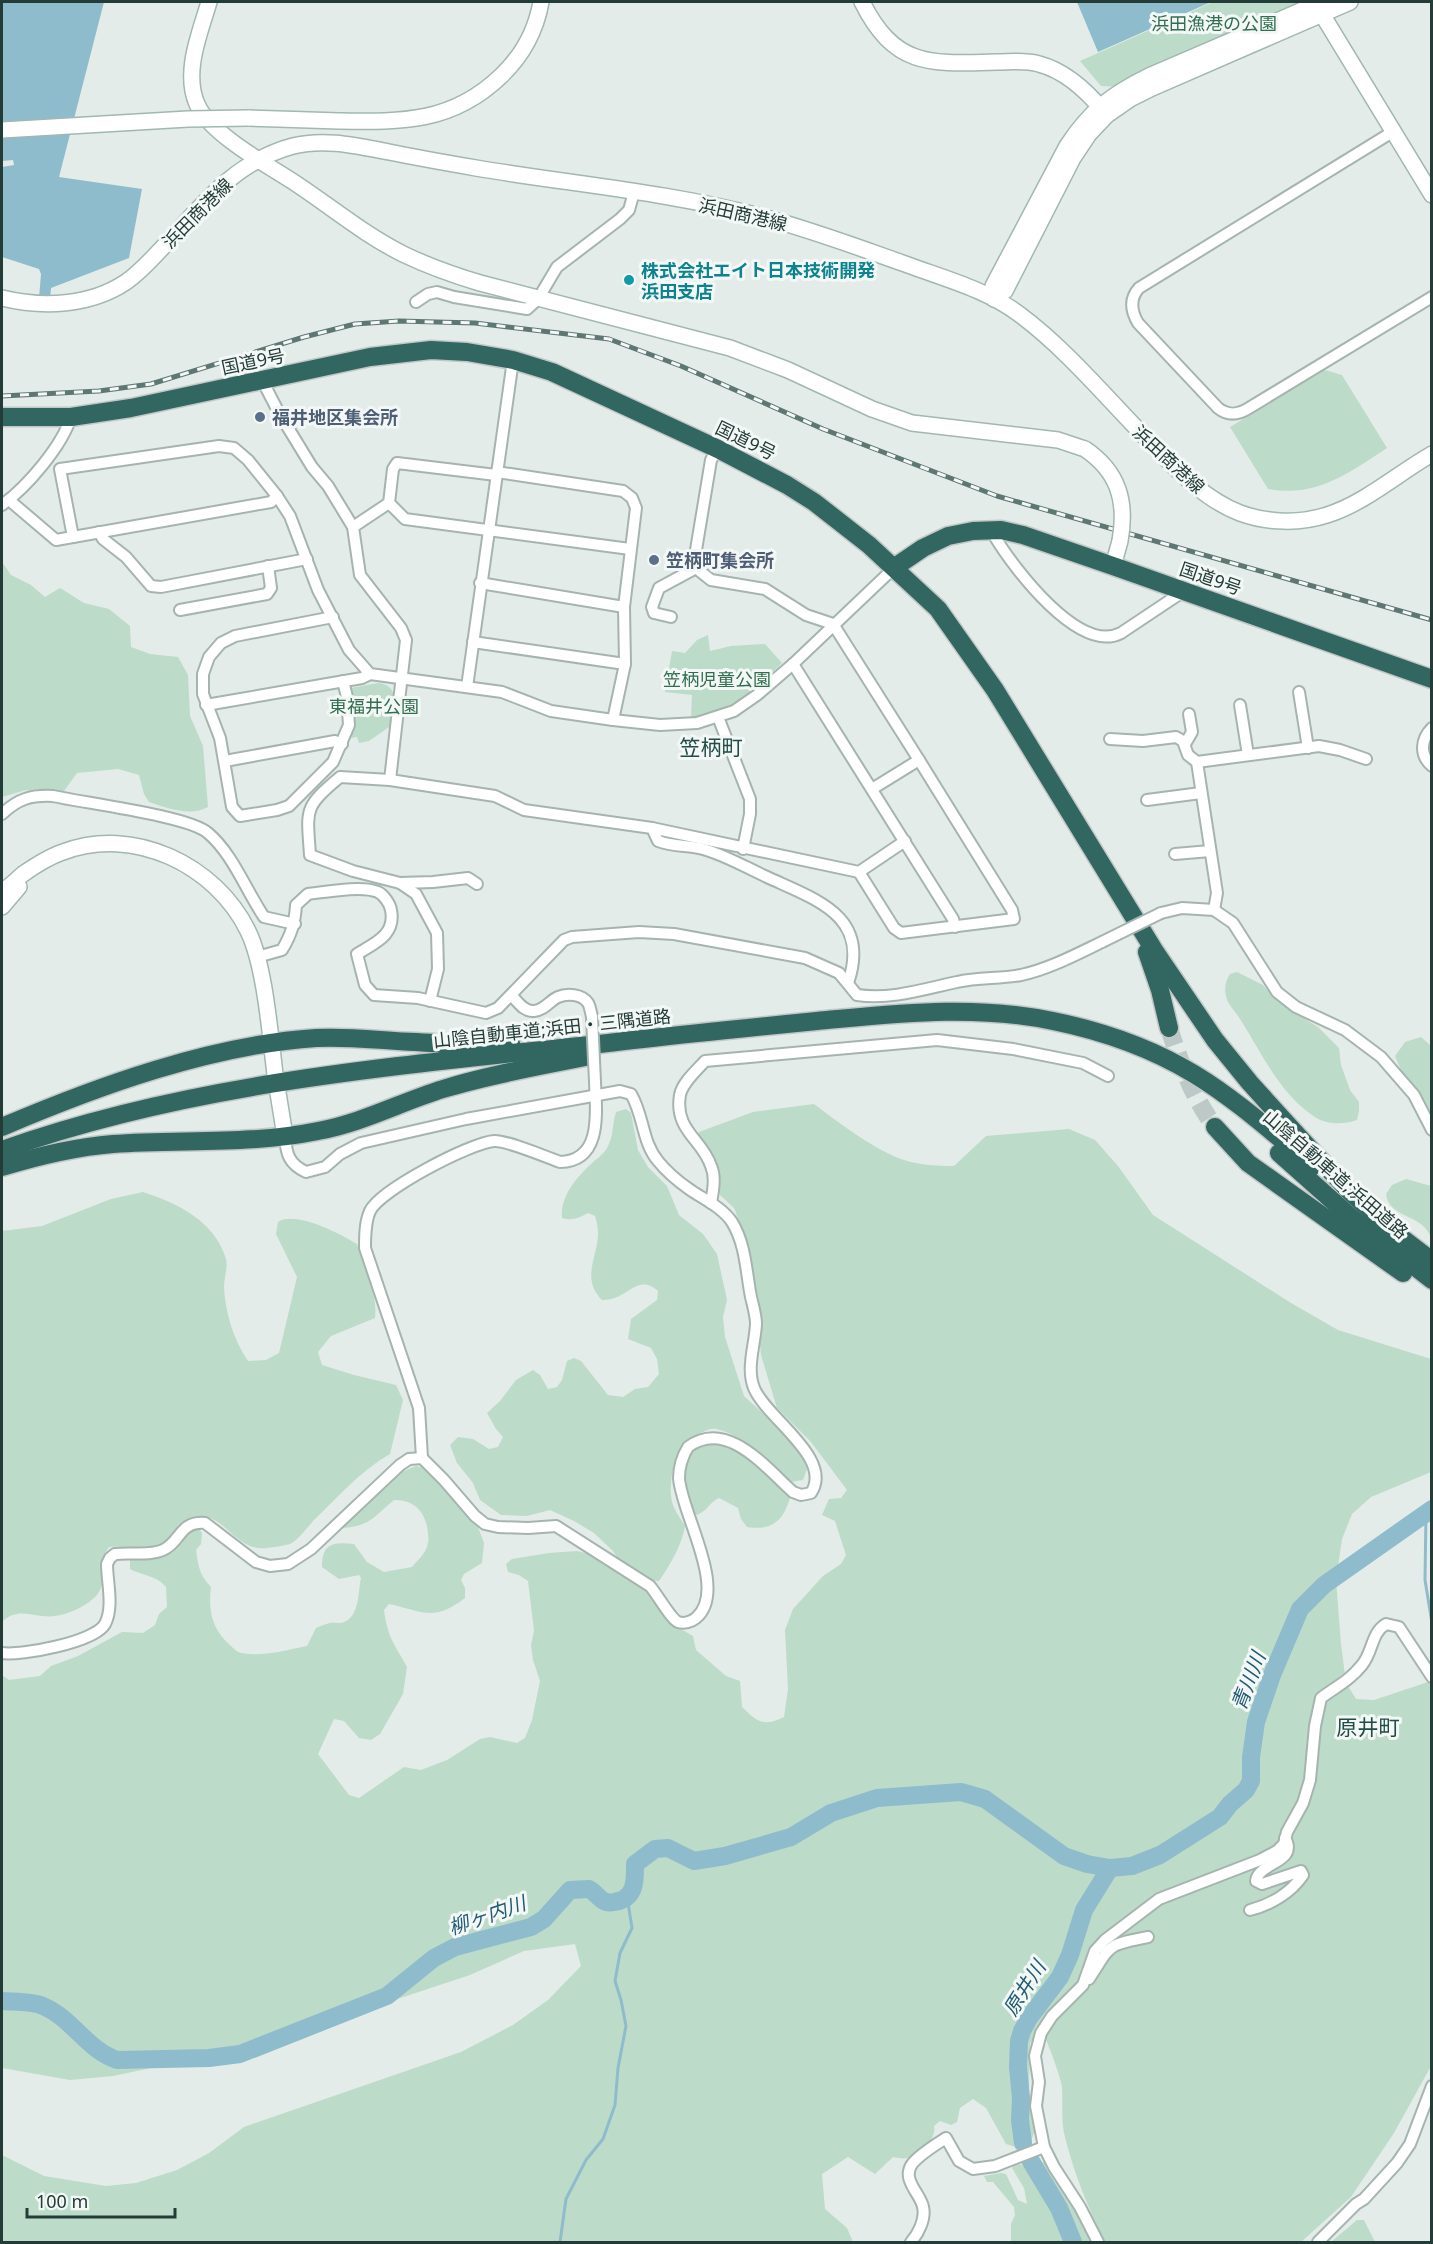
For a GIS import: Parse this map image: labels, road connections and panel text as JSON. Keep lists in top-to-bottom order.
{
  "streets": {
    "highway": ["国道9号", "山陰自動車道;浜田・三隅道路", "山陰自動車道;浜田道路"],
    "street": ["浜田商港線"]
  },
  "crossings": [
    ["山陰自動車道;浜田・三隅道路", "山陰自動車道;浜田道路"]
  ],
  "districts": ["笠柄町", "原井町"],
  "water": ["青川川", "柳ヶ内川", "原井川"],
  "parks": ["浜田漁港の公園", "笠柄児童公園", "東福井公園"],
  "places": ["株式会社エイト日本技術開発 浜田支店", "福井地区集会所", "笠柄町集会所"],
  "scale_bar": "100 m"
}
